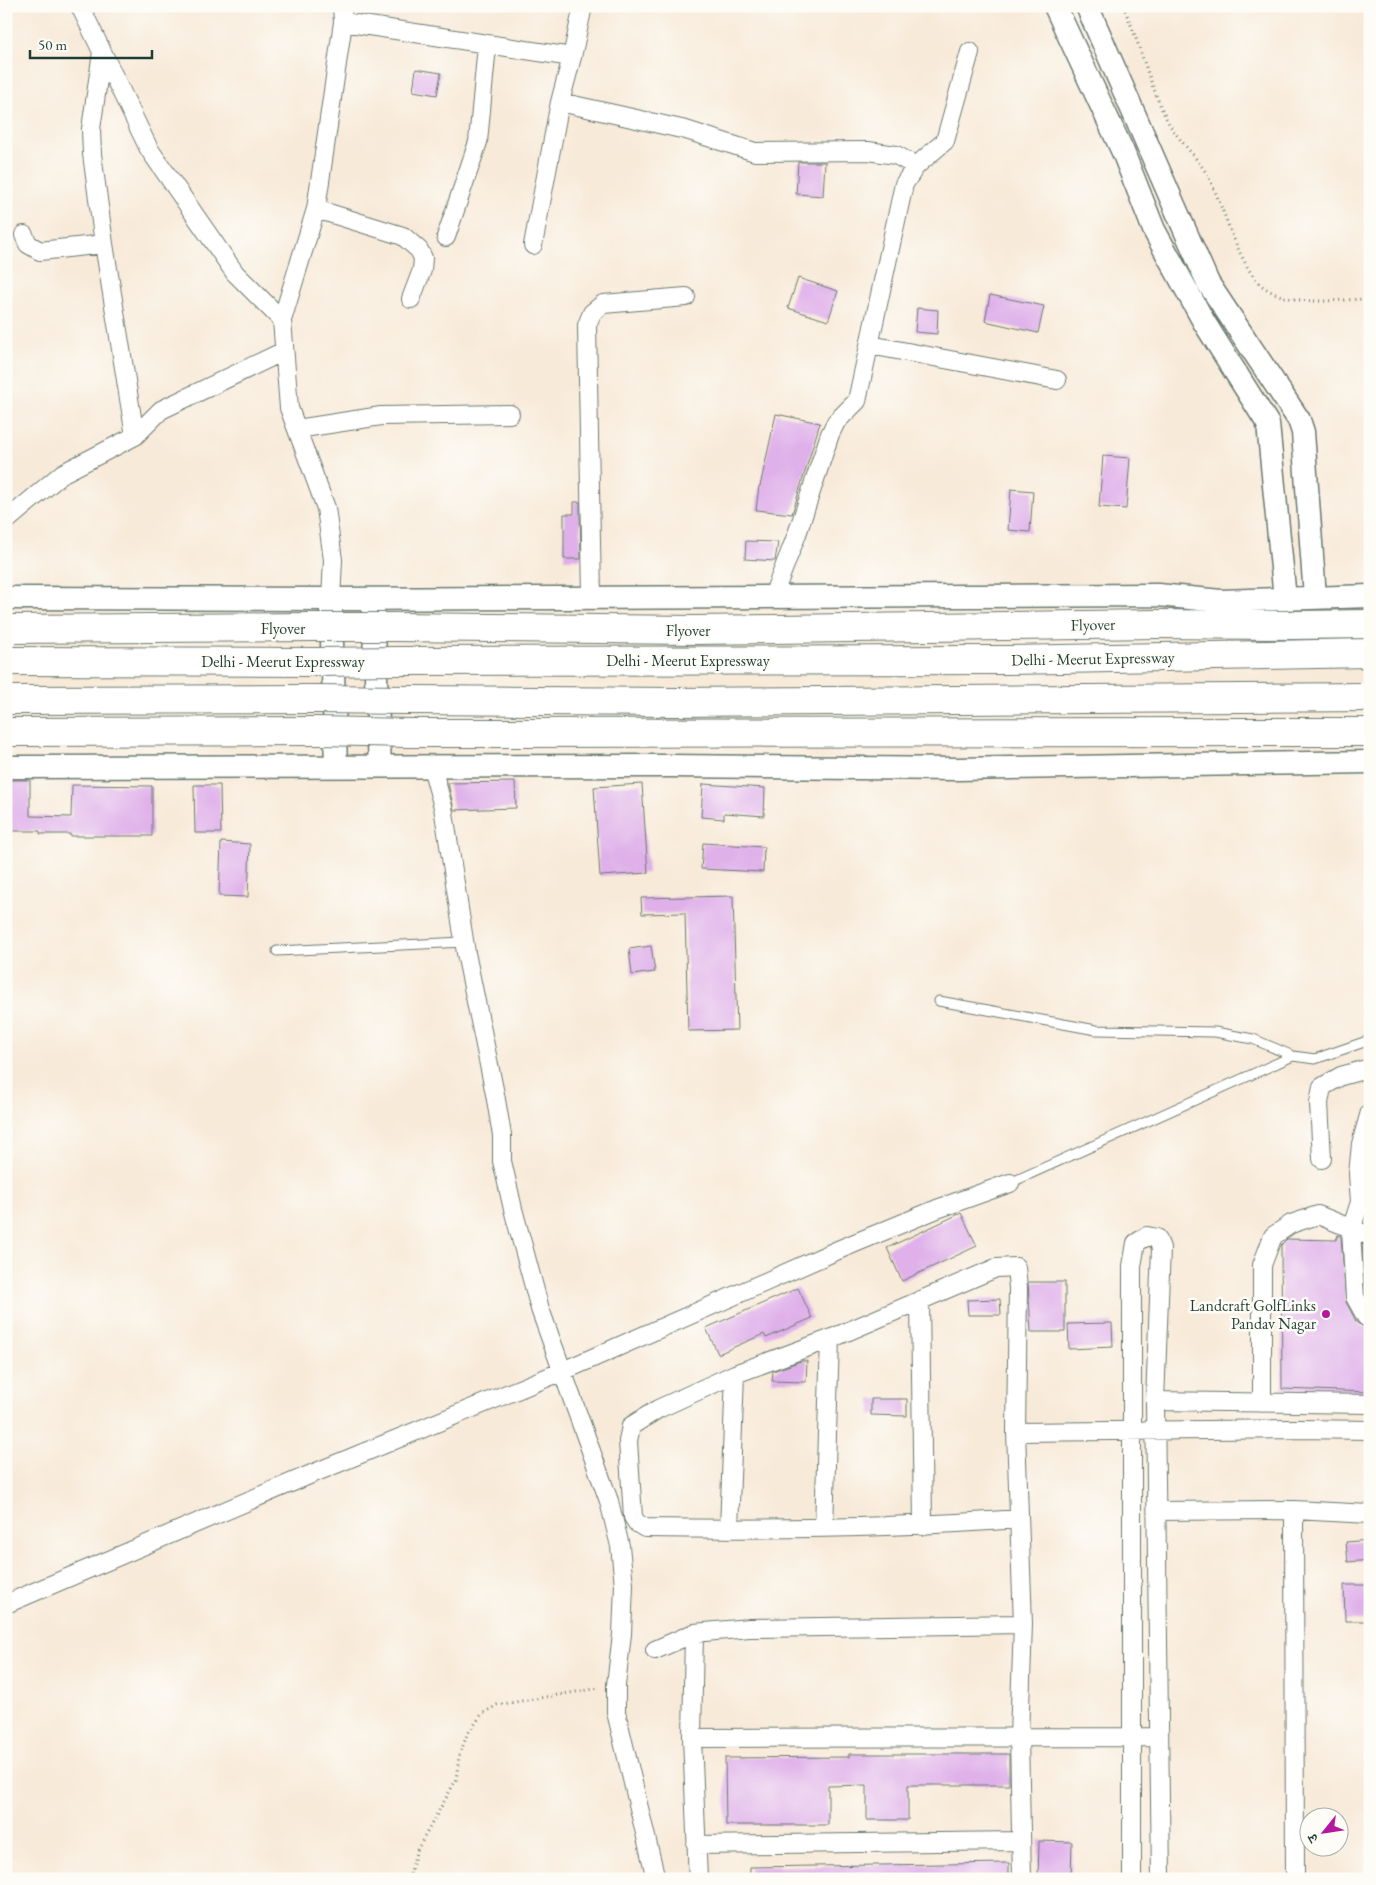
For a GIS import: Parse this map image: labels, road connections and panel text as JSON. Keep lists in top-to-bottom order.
{
  "streets": {
    "highway": ["Flyover", "Delhi - Meerut Expressway"]
  },
  "places": ["Landcraft GolfLinks Pandav Nagar"],
  "scale_bar": "50 m",
  "north": "bottom left"
}
